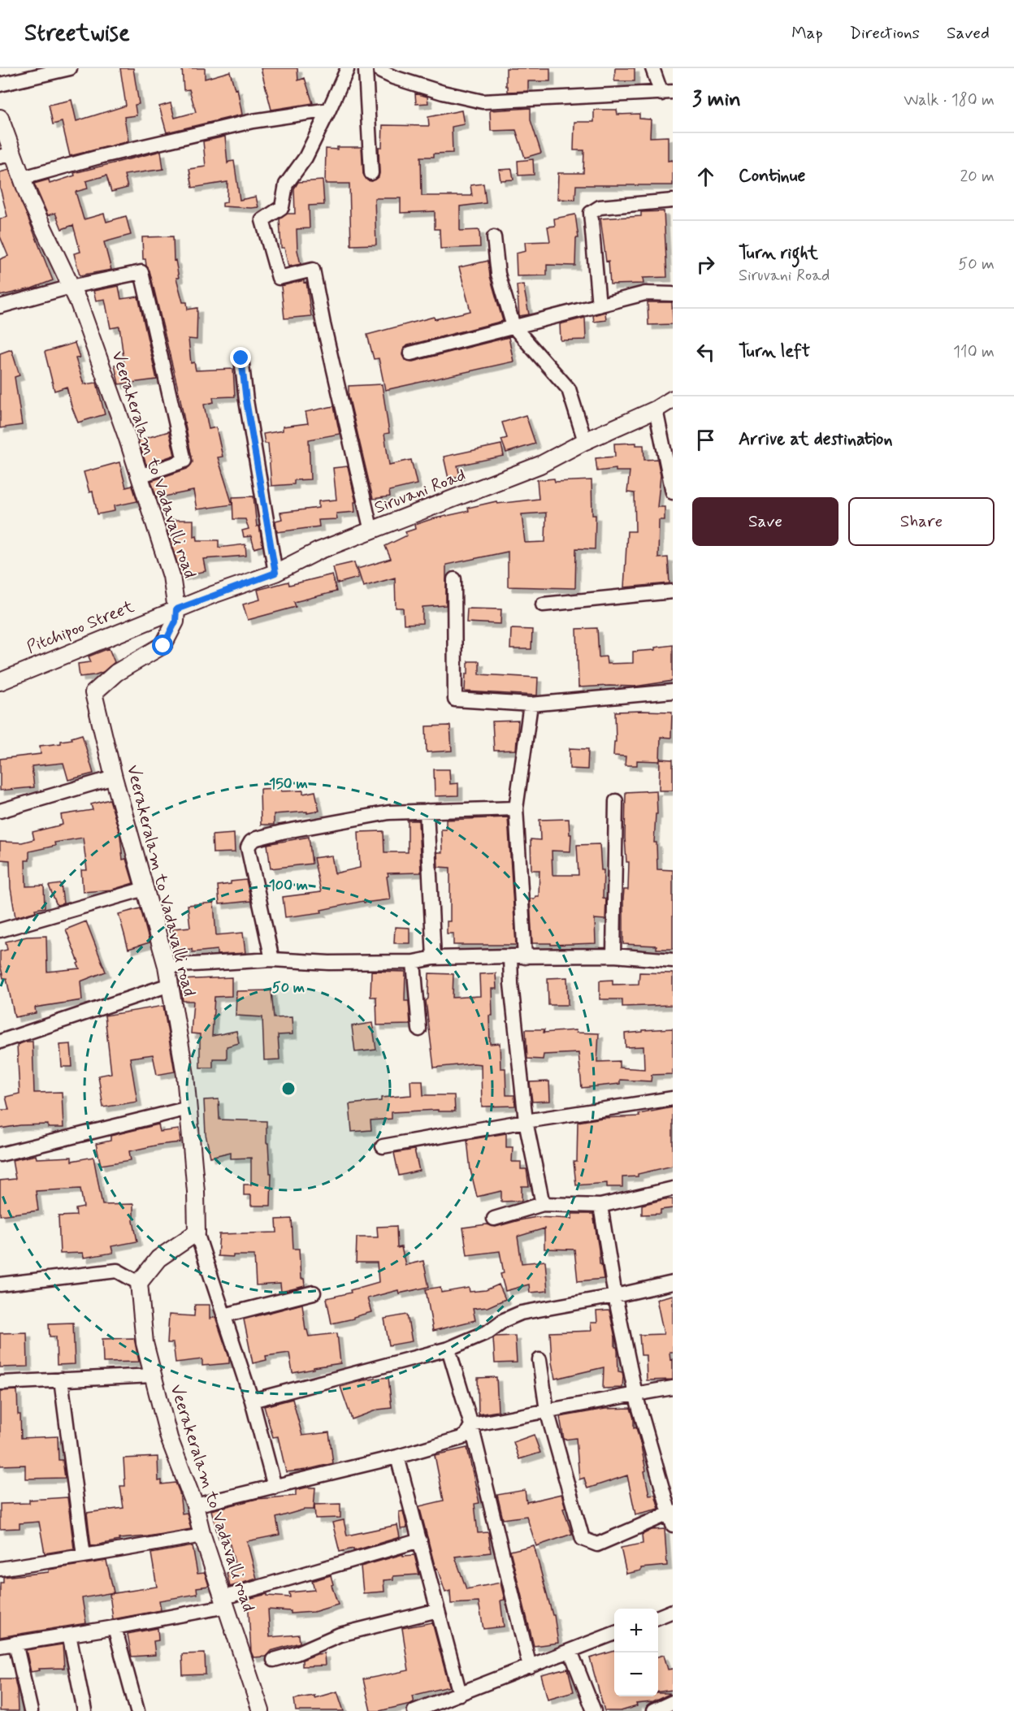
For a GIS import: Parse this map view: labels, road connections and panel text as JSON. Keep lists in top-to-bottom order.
{
  "streets": {
    "street": ["Veerakeralam to Vadavalli road", "Siruvani Road", "Pitchipoo Street"]
  },
  "crossings": [
    ["Veerakeralam to Vadavalli road", "Siruvani Road"],
    ["Veerakeralam to Vadavalli road", "Pitchipoo Street"],
    ["Siruvani Road", "Pitchipoo Street"]
  ],
  "page": {
    "header": "Streetwise",
    "nav": ["Map", "Directions", "Saved"],
    "heading": ["3 min", "Walk · 180 m"],
    "list": [
      ["Continue", "20 m"],
      ["Turn right", "Siruvani Road", "50 m"],
      ["Turn left", "110 m"],
      "Arrive at destination"
    ],
    "buttons": ["Save", "Share"],
    "map_buttons": ["+", "−"]
  },
  "rings": ["150 m", "100 m", "50 m"]
}
